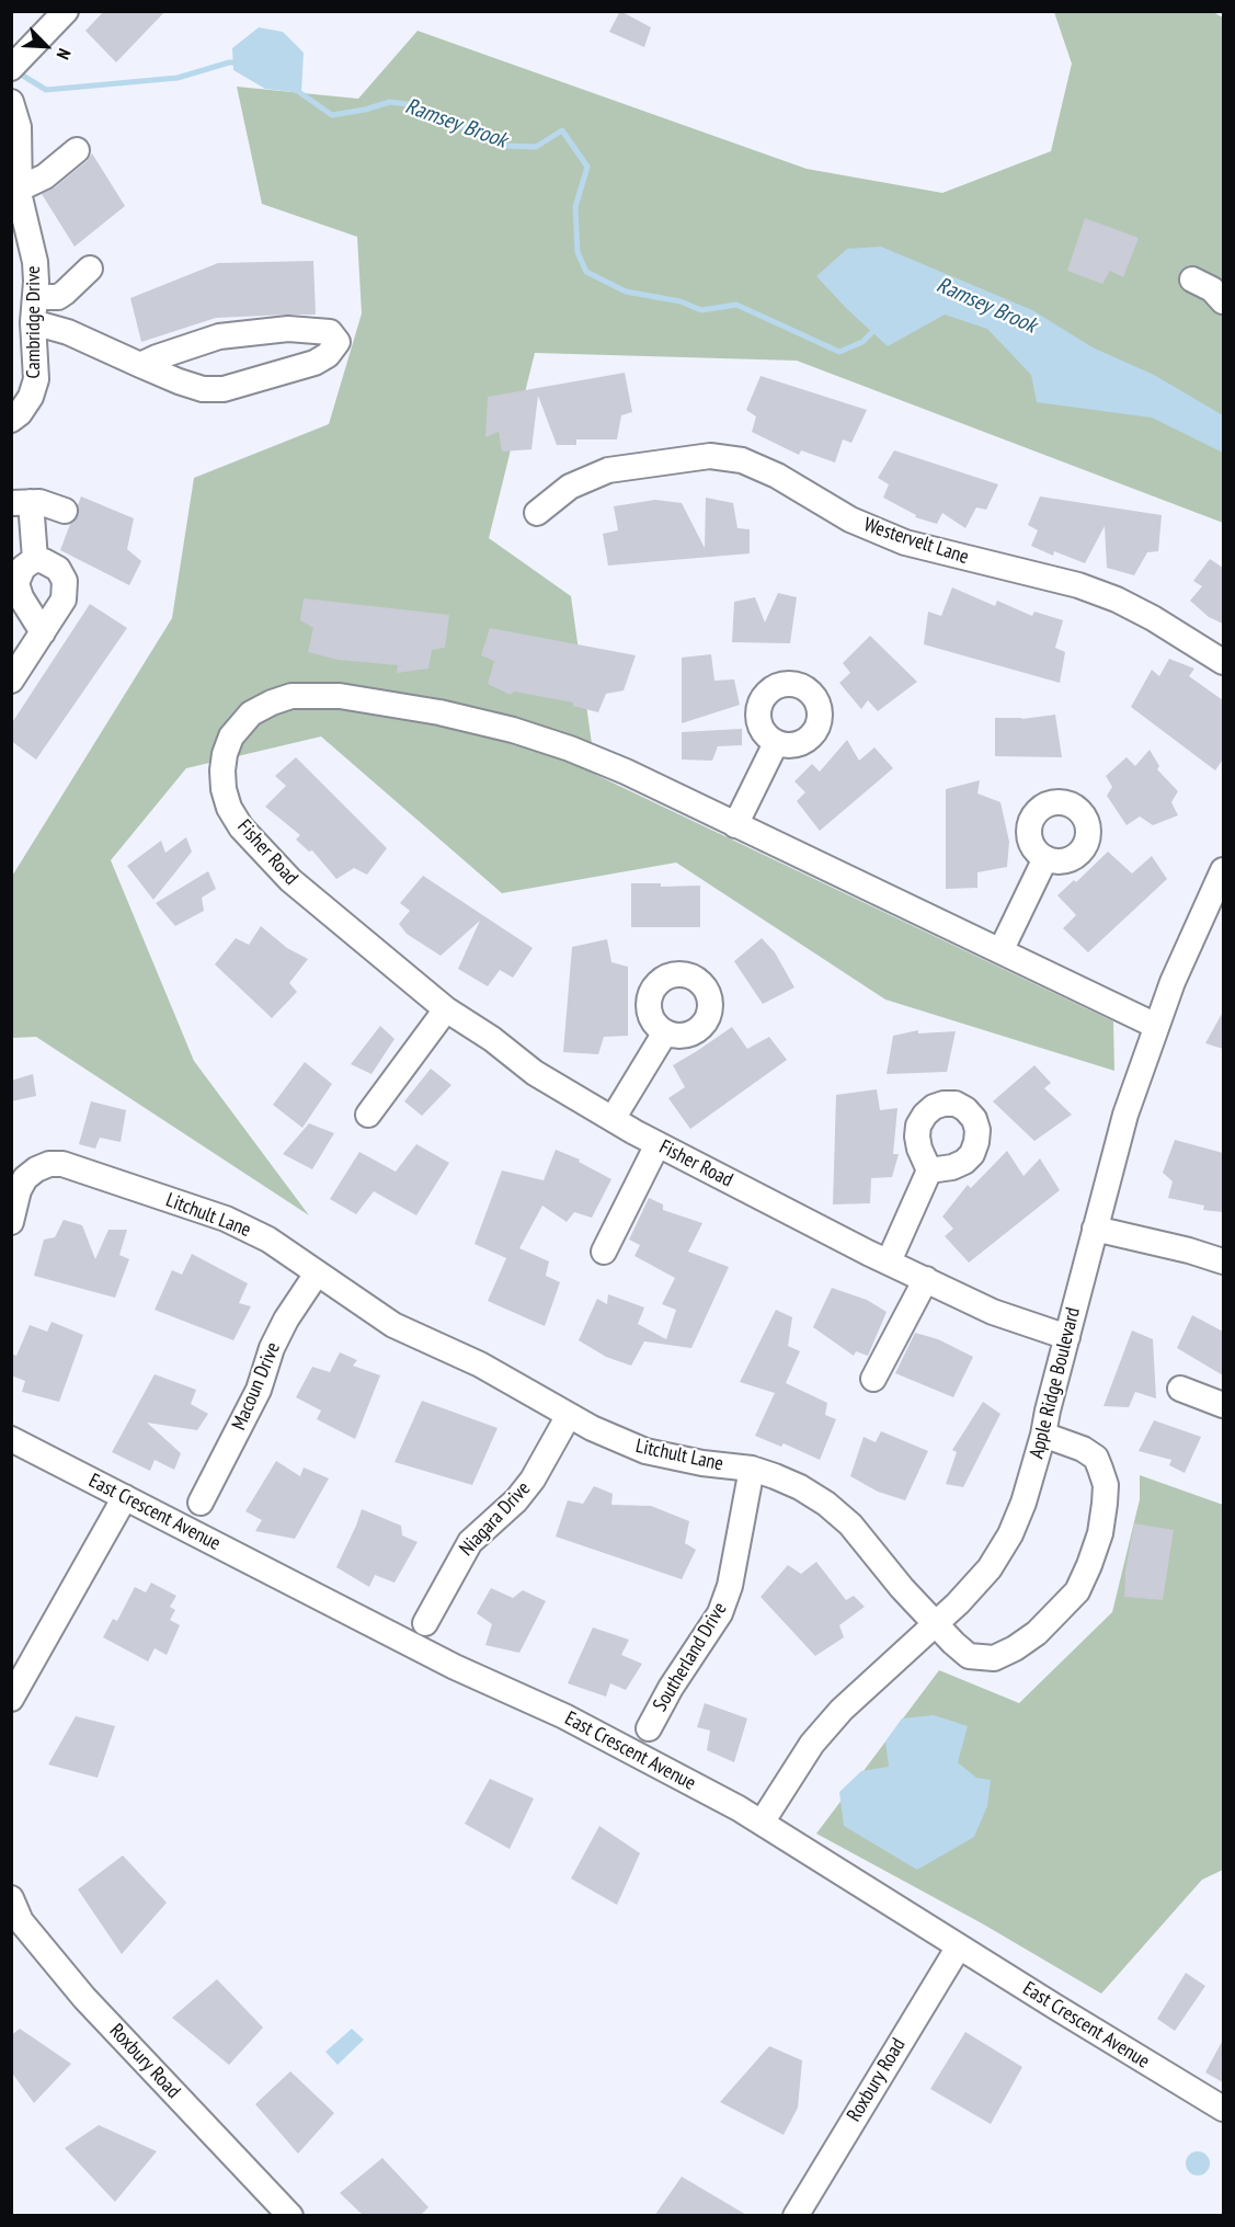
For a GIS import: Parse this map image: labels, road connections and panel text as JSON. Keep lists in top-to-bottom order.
{
  "streets": {
    "street": [
      "Cambridge Drive",
      "Westervelt Lane",
      "Fisher Road",
      "Litchult Lane",
      "Apple Ridge Boulevard",
      "Macoun Drive",
      "East Crescent Avenue",
      "Niagara Drive",
      "Southerland Drive",
      "Roxbury Road"
    ]
  },
  "crossings": [
    ["Fisher Road", "Apple Ridge Boulevard"],
    ["Litchult Lane", "Apple Ridge Boulevard"],
    ["Litchult Lane", "Macoun Drive"],
    ["Litchult Lane", "Niagara Drive"],
    ["Litchult Lane", "Southerland Drive"],
    ["Apple Ridge Boulevard", "East Crescent Avenue"],
    ["East Crescent Avenue", "Roxbury Road"]
  ],
  "water": ["Ramsey Brook"],
  "north": "bottom right"
}
